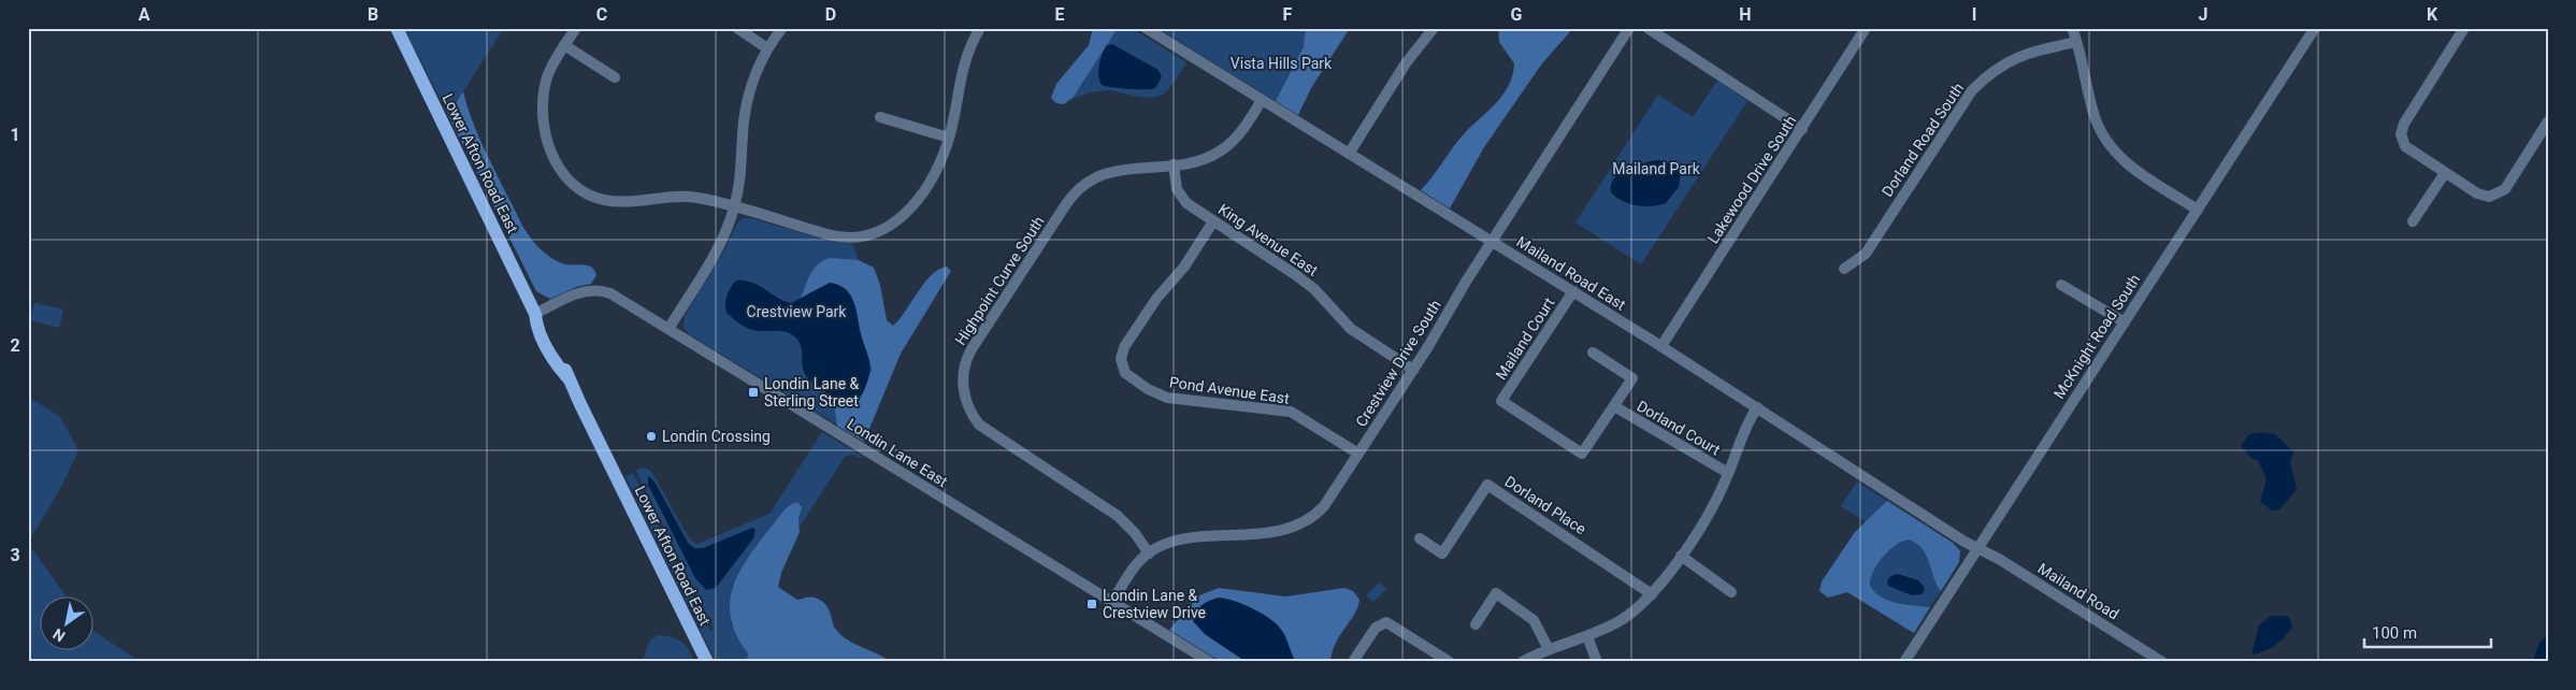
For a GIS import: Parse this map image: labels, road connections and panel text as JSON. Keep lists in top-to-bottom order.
{
  "streets": {
    "main road": ["Lower Afton Road East"],
    "street": [
      "Dorland Road South",
      "Lakewood Drive South",
      "King Avenue East",
      "Mailand Road East",
      "Highpoint Curve South",
      "McKnight Road South",
      "Mailand Court",
      "Crestview Drive South",
      "Pond Avenue East",
      "Dorland Court",
      "Londin Lane East",
      "Dorland Place",
      "Mailand Road"
    ]
  },
  "crossings": [
    ["Lower Afton Road East", "Londin Lane East"],
    ["Lakewood Drive South", "Mailand Road East"],
    ["King Avenue East", "Highpoint Curve South"],
    ["King Avenue East", "Crestview Drive South"],
    ["King Avenue East", "Pond Avenue East"],
    ["Mailand Road East", "Highpoint Curve South"],
    ["Mailand Road East", "McKnight Road South"],
    ["Mailand Road East", "Mailand Court"],
    ["Mailand Road East", "Crestview Drive South"],
    ["Mailand Road East", "Mailand Road"],
    ["Highpoint Curve South", "Crestview Drive South"],
    ["McKnight Road South", "Mailand Road"],
    ["Mailand Court", "Dorland Court"],
    ["Crestview Drive South", "Pond Avenue East"],
    ["Crestview Drive South", "Londin Lane East"]
  ],
  "parks": ["Vista Hills Park", "Mailand Park", "Crestview Park"],
  "places": {
    "transit": ["Londin Lane & Sterling Street", "Londin Lane & Crestview Drive"],
    "other": ["Londin Crossing"]
  },
  "scale_bar": "100 m",
  "north": "bottom left",
  "grid": {
    "columns": [
      "A",
      "B",
      "C",
      "D",
      "E",
      "F",
      "G",
      "H",
      "I",
      "J",
      "K"
    ],
    "rows": ["1", "2", "3"]
  }
}
